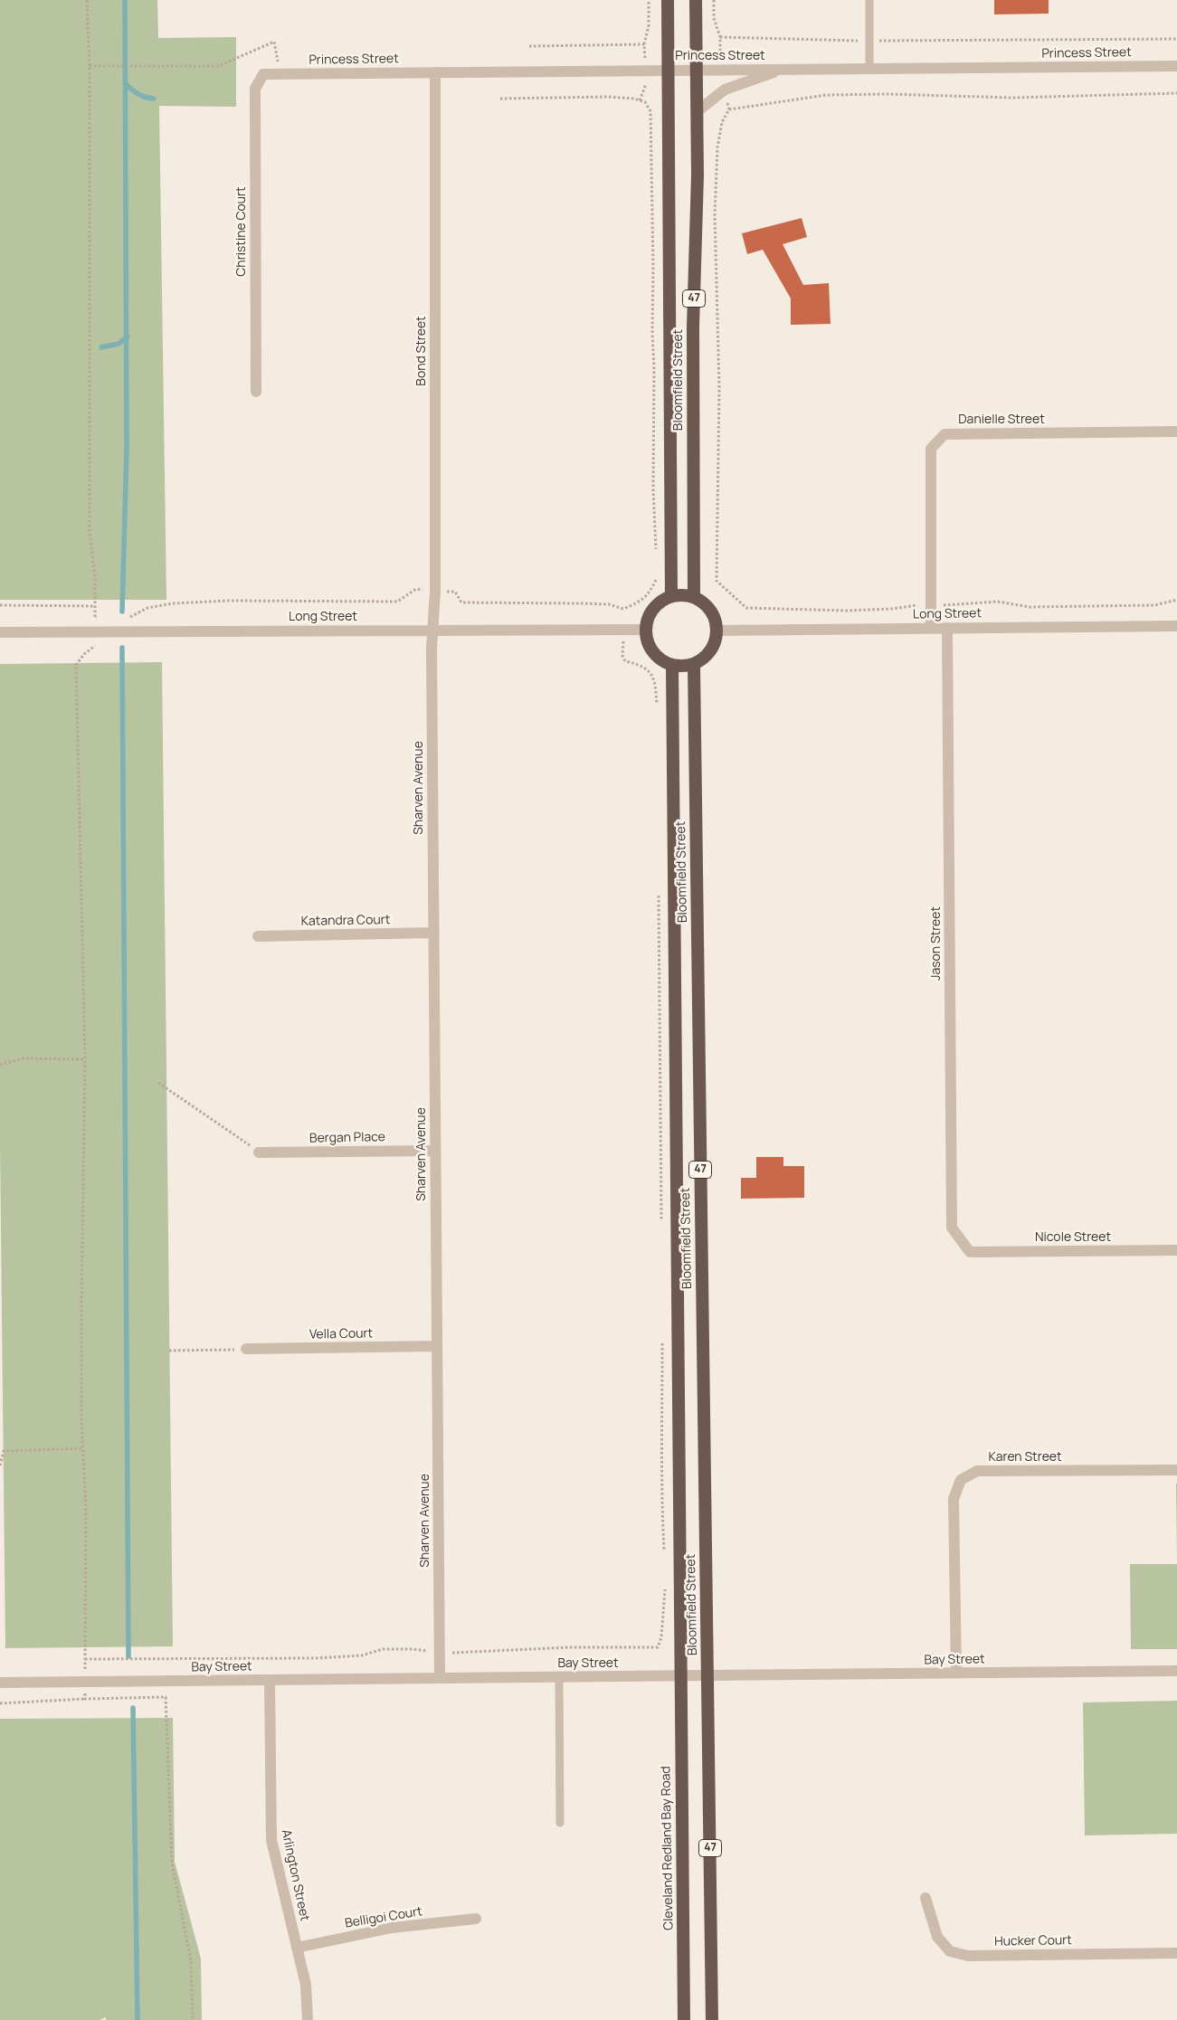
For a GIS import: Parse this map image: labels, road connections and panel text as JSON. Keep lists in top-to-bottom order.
{
  "streets": {
    "highway": ["47", "Bloomfield Street", "Cleveland Redland Bay Road"],
    "street": [
      "Princess Street",
      "Christine Court",
      "Bond Street",
      "Danielle Street",
      "Long Street",
      "Sharven Avenue",
      "Katandra Court",
      "Jason Street",
      "Bergan Place",
      "Nicole Street",
      "Vella Court",
      "Karen Street",
      "Bay Street",
      "Arlington Street",
      "Belligoi Court",
      "Hucker Court"
    ]
  },
  "crossings": [
    ["Princess Street", "Christine Court"],
    ["Princess Street", "Bond Street"],
    ["Princess Street", "Bloomfield Street"],
    ["47", "Bloomfield Street"],
    ["47", "Bay Street"],
    ["Bond Street", "Long Street"],
    ["Bond Street", "Sharven Avenue"],
    ["Bloomfield Street", "Long Street"],
    ["Bloomfield Street", "Bay Street"],
    ["Bloomfield Street", "Cleveland Redland Bay Road"],
    ["Danielle Street", "Long Street"],
    ["Long Street", "Sharven Avenue"],
    ["Long Street", "Jason Street"],
    ["Sharven Avenue", "Katandra Court"],
    ["Sharven Avenue", "Bergan Place"],
    ["Sharven Avenue", "Vella Court"],
    ["Sharven Avenue", "Bay Street"],
    ["Jason Street", "Nicole Street"],
    ["Karen Street", "Bay Street"],
    ["Bay Street", "Cleveland Redland Bay Road"],
    ["Bay Street", "Arlington Street"],
    ["Arlington Street", "Belligoi Court"]
  ]
}
